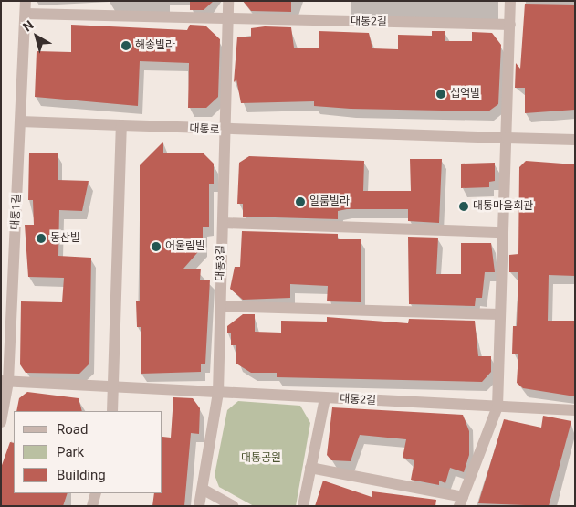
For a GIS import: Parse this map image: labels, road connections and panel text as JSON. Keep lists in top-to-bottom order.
{
  "streets": {
    "street": [
      "대통2길",
      "대통로",
      "대통1길",
      "대통3길"
    ]
  },
  "crossings": [
    ["대통2길", "대통1길"],
    ["대통2길", "대통3길"],
    ["대통로", "대통1길"],
    ["대통로", "대통3길"]
  ],
  "parks": ["대통공원"],
  "places": [
    "해송빌라",
    "십억빌",
    "일룸빌라",
    "대통마을회관",
    "동산빌",
    "어울림빌"
  ],
  "legend": ["Road", "Park", "Building"],
  "north": "top left"
}
